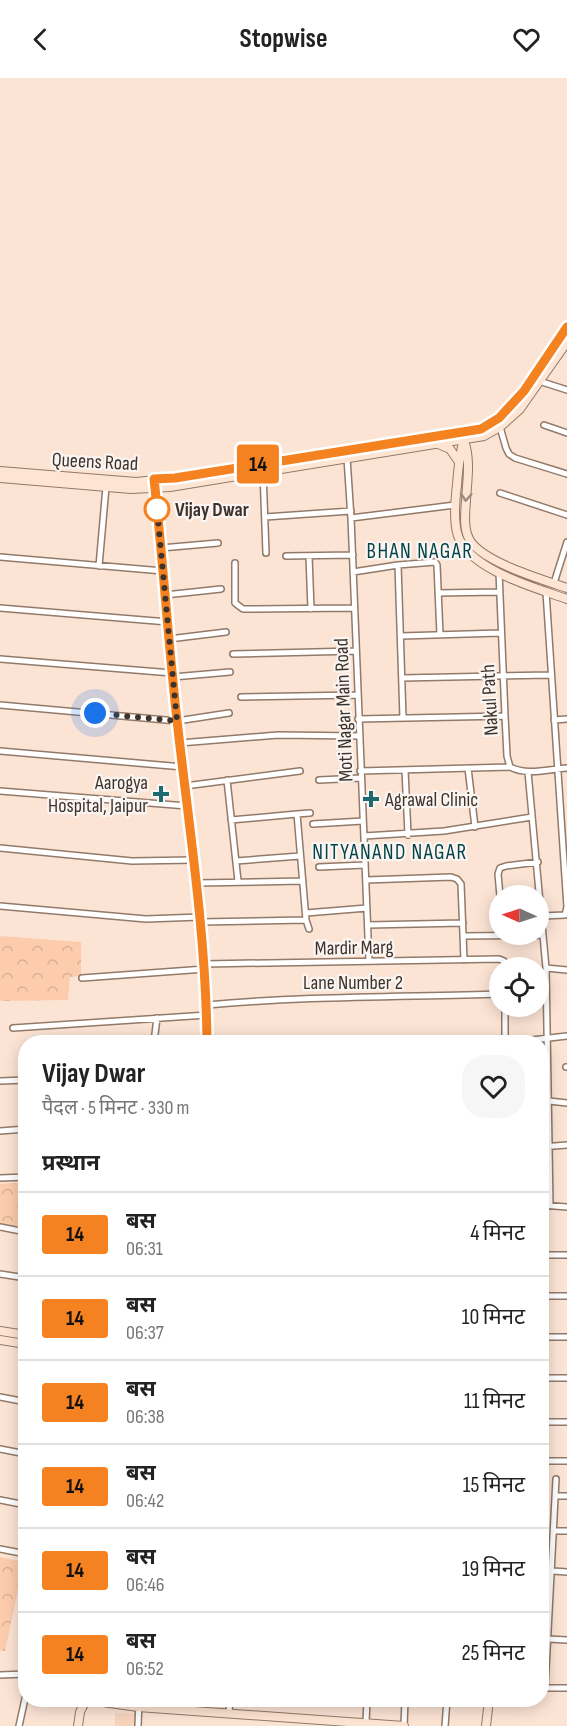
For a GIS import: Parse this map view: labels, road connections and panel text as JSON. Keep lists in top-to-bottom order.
{
  "streets": {
    "street": [
      "Queens Road",
      "Nakul Path",
      "Moti Nagar Main Road",
      "Mardir Marg",
      "Lane Number 2"
    ]
  },
  "crossings": [
    ["Queens Road", "Moti Nagar Main Road"],
    ["Moti Nagar Main Road", "Mardir Marg"]
  ],
  "districts": ["BHAN NAGAR", "NITYANAND NAGAR"],
  "places": {
    "other": ["Vijay Dwar"],
    "health": ["Aarogya Hospital, Jaipur", "Agrawal Clinic"]
  },
  "lines": ["bus line 14"],
  "north": "left",
  "page": {
    "header": "Stopwise",
    "on_map": "14",
    "heading": [
      ["Vijay Dwar", "पैदल · 5 मिनट · 330 m"],
      "प्रस्थान"
    ],
    "list": [
      {
        "mark": "14",
        "name": "बस",
        "note": "06:31",
        "value": "4 मिनट"
      },
      {
        "mark": "14",
        "name": "बस",
        "note": "06:37",
        "value": "10 मिनट"
      },
      {
        "mark": "14",
        "name": "बस",
        "note": "06:38",
        "value": "11 मिनट"
      },
      {
        "mark": "14",
        "name": "बस",
        "note": "06:42",
        "value": "15 मिनट"
      },
      {
        "mark": "14",
        "name": "बस",
        "note": "06:46",
        "value": "19 मिनट"
      },
      {
        "mark": "14",
        "name": "बस",
        "note": "06:52",
        "value": "25 मिनट"
      }
    ]
  }
}
